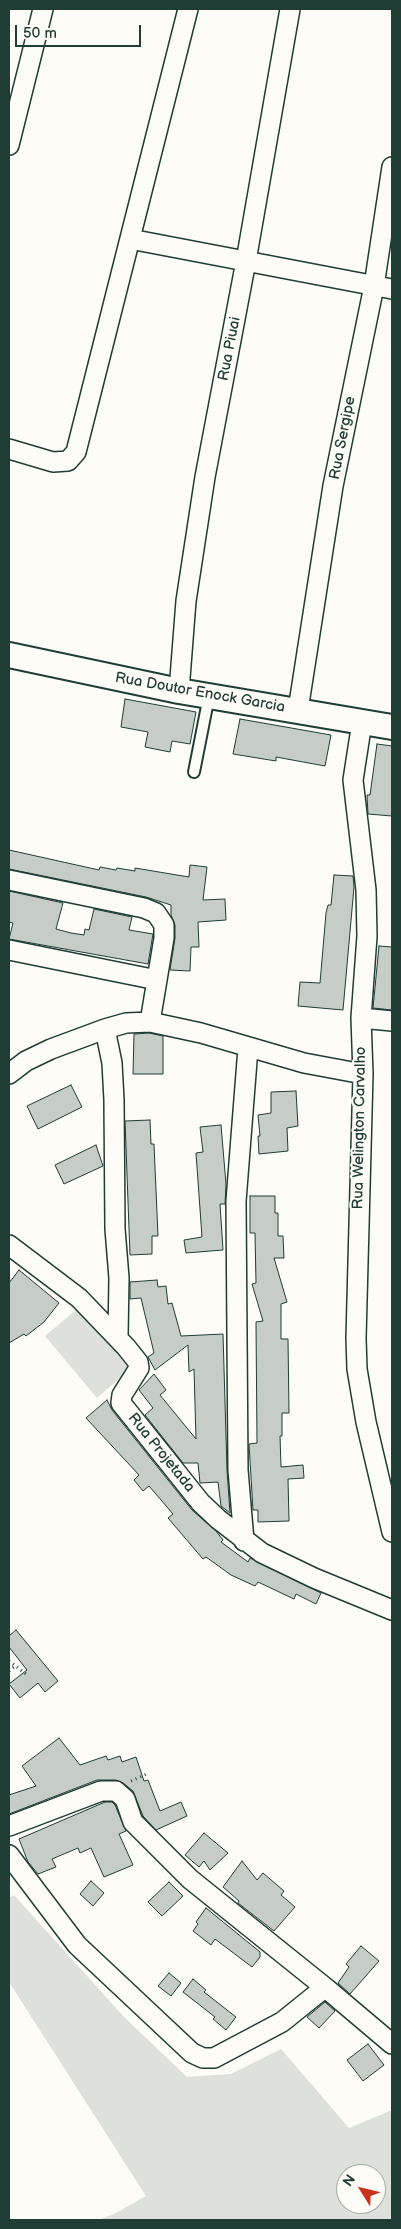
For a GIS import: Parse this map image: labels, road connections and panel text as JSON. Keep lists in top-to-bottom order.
{
  "streets": {
    "street": [
      "Rua Piuai",
      "Rua Sergipe",
      "Rua Doutor Enock Garcia",
      "Rua Welington Carvalho",
      "Rua Projetada"
    ]
  },
  "crossings": [
    ["Rua Piuai", "Rua Doutor Enock Garcia"],
    ["Rua Sergipe", "Rua Doutor Enock Garcia"],
    ["Rua Doutor Enock Garcia", "Rua Welington Carvalho"]
  ],
  "scale_bar": "50 m",
  "north": "top left"
}
